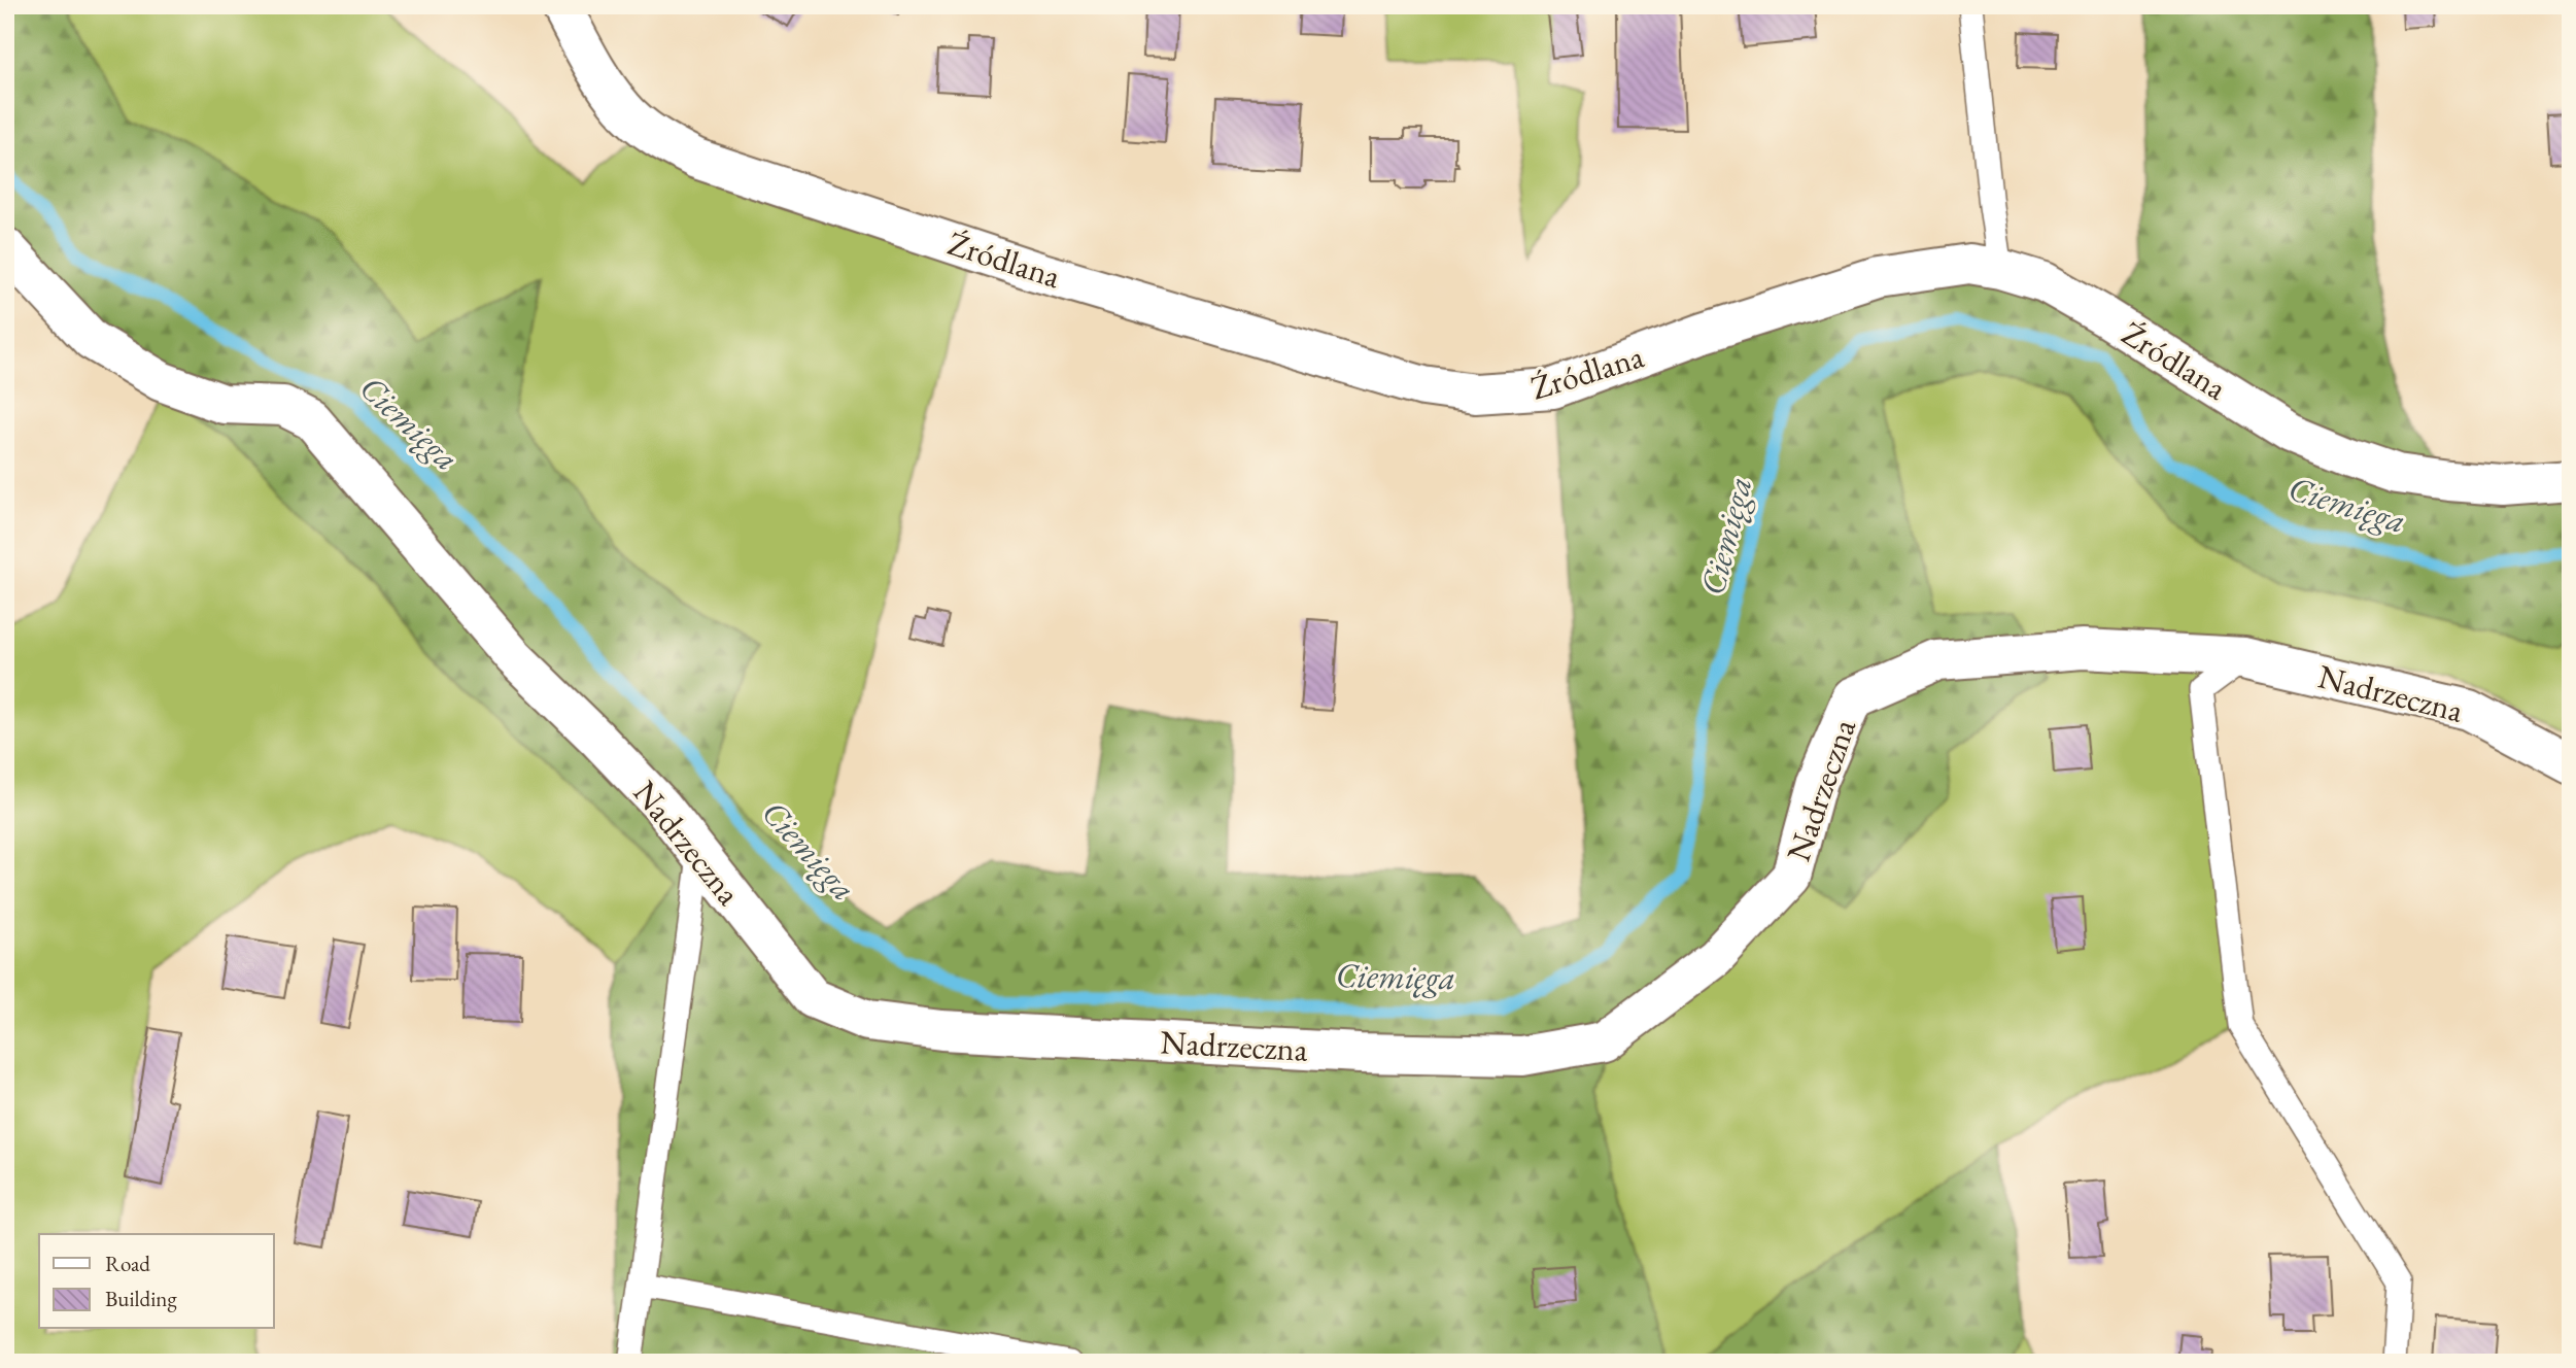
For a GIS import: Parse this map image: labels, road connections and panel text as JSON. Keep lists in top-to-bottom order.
{
  "streets": {
    "street": ["Źródlana", "Nadrzeczna"]
  },
  "water": ["Ciemięga"],
  "legend": ["Road", "Building"]
}
